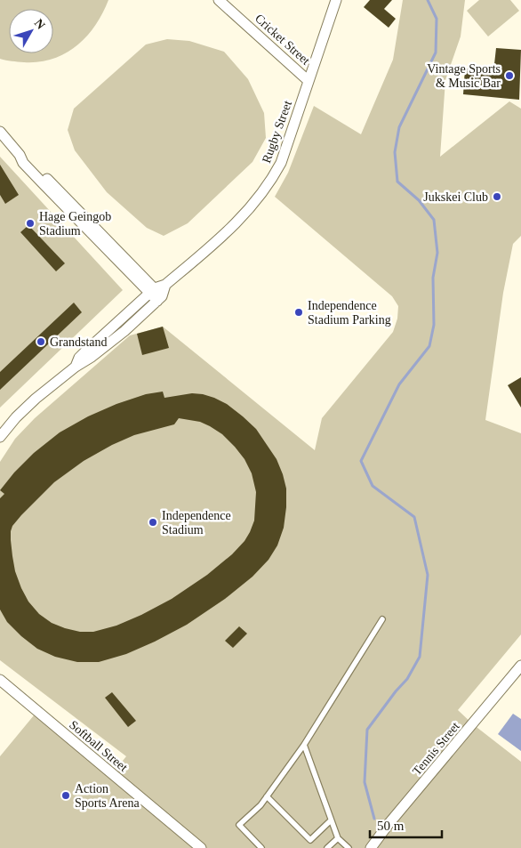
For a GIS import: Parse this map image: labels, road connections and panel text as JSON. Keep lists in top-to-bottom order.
{
  "streets": {
    "street": [
      "Cricket Street",
      "Rugby Street",
      "Softball Street",
      "Tennis Street"
    ]
  },
  "crossings": [
    ["Cricket Street", "Rugby Street"]
  ],
  "places": [
    "Vintage Sports & Music Bar",
    "Jukskei Club",
    "Hage Geingob Stadium",
    "Independence Stadium Parking",
    "Grandstand",
    "Independence Stadium",
    "Action Sports Arena"
  ],
  "scale_bar": "50 m",
  "north": "top right"
}
